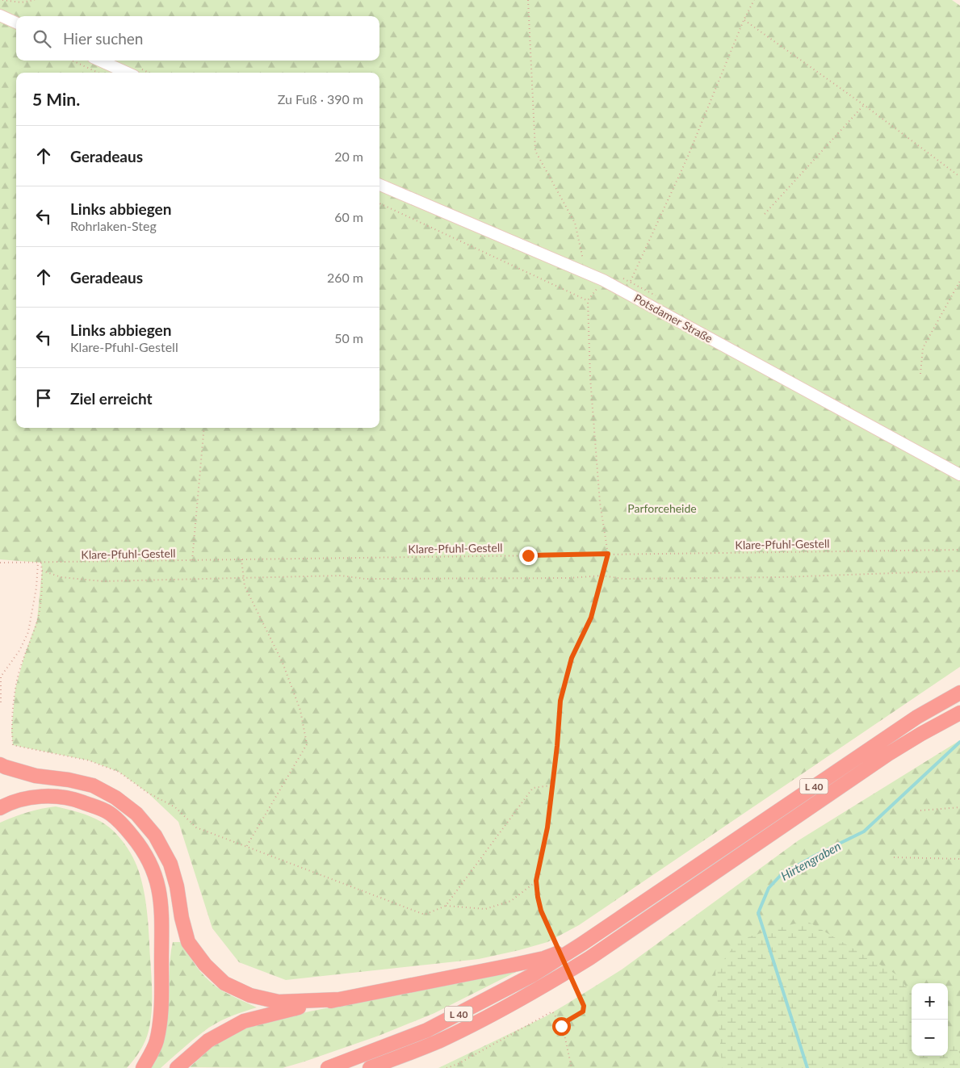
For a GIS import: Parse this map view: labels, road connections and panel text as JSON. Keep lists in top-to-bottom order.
{
  "streets": {
    "highway": ["L 40"],
    "street": ["Potsdamer Straße"],
    "path": ["Klare-Pfuhl-Gestell"]
  },
  "water": ["Hirtengraben"],
  "parks": ["Parforceheide"],
  "page": {
    "search": "Hier suchen",
    "heading": ["5 Min.", "Zu Fuß · 390 m"],
    "list": [
      ["Geradeaus", "20 m"],
      ["Links abbiegen", "Rohrlaken-Steg", "60 m"],
      ["Geradeaus", "260 m"],
      ["Links abbiegen", "Klare-Pfuhl-Gestell", "50 m"],
      "Ziel erreicht"
    ],
    "map_buttons": ["+", "−"]
  }
}
